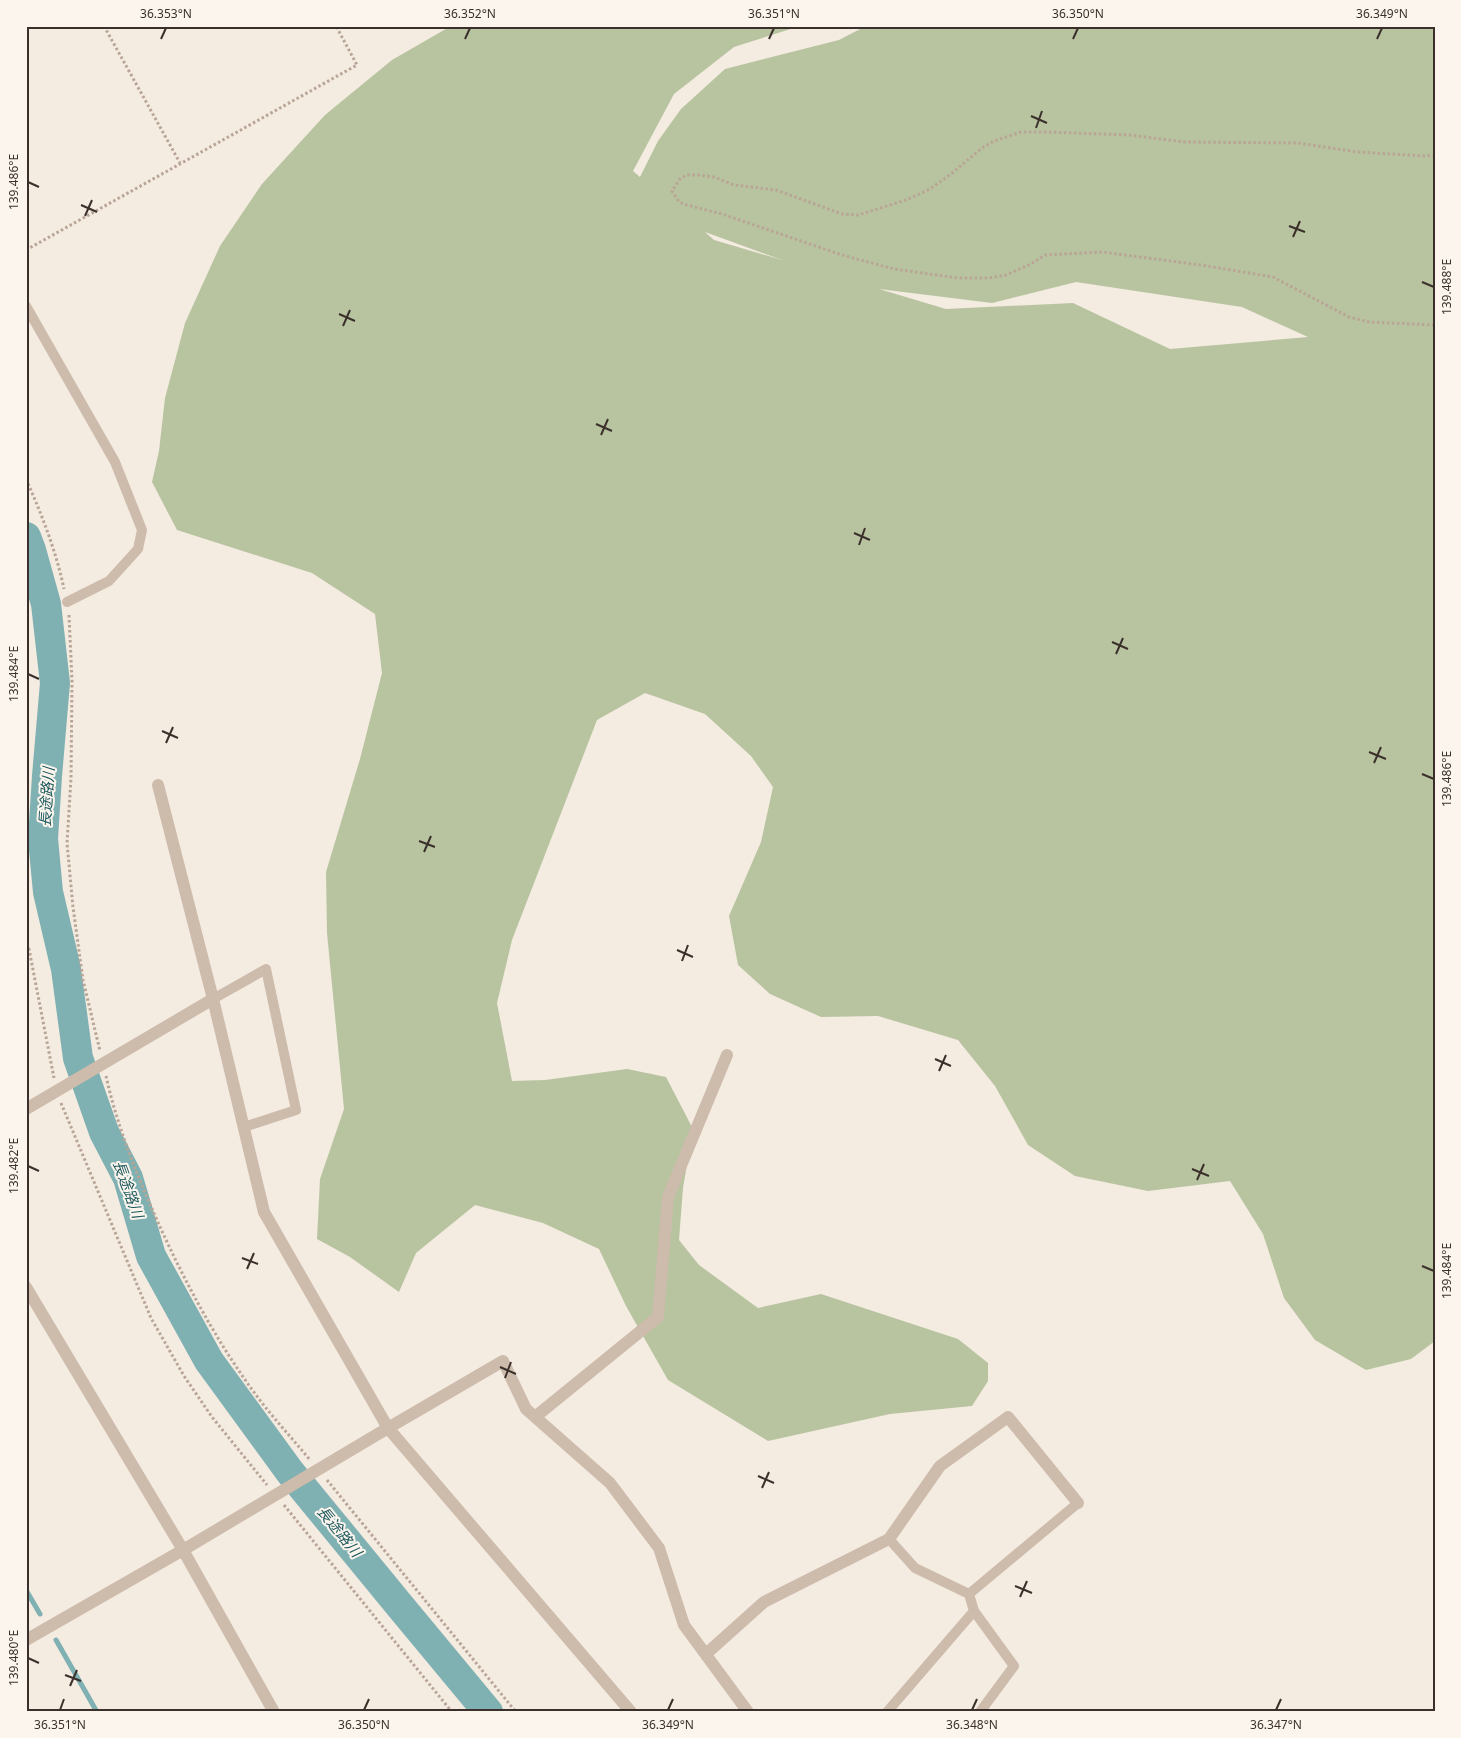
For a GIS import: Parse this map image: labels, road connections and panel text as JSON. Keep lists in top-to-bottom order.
{
  "water": ["長途路川"],
  "coordinates": [
    "36.353°N",
    "36.352°N",
    "36.351°N",
    "36.350°N",
    "36.349°N",
    "139.486°E",
    "139.488°E",
    "139.484°E",
    "139.482°E",
    "139.480°E",
    "36.348°N",
    "36.347°N"
  ]
}
